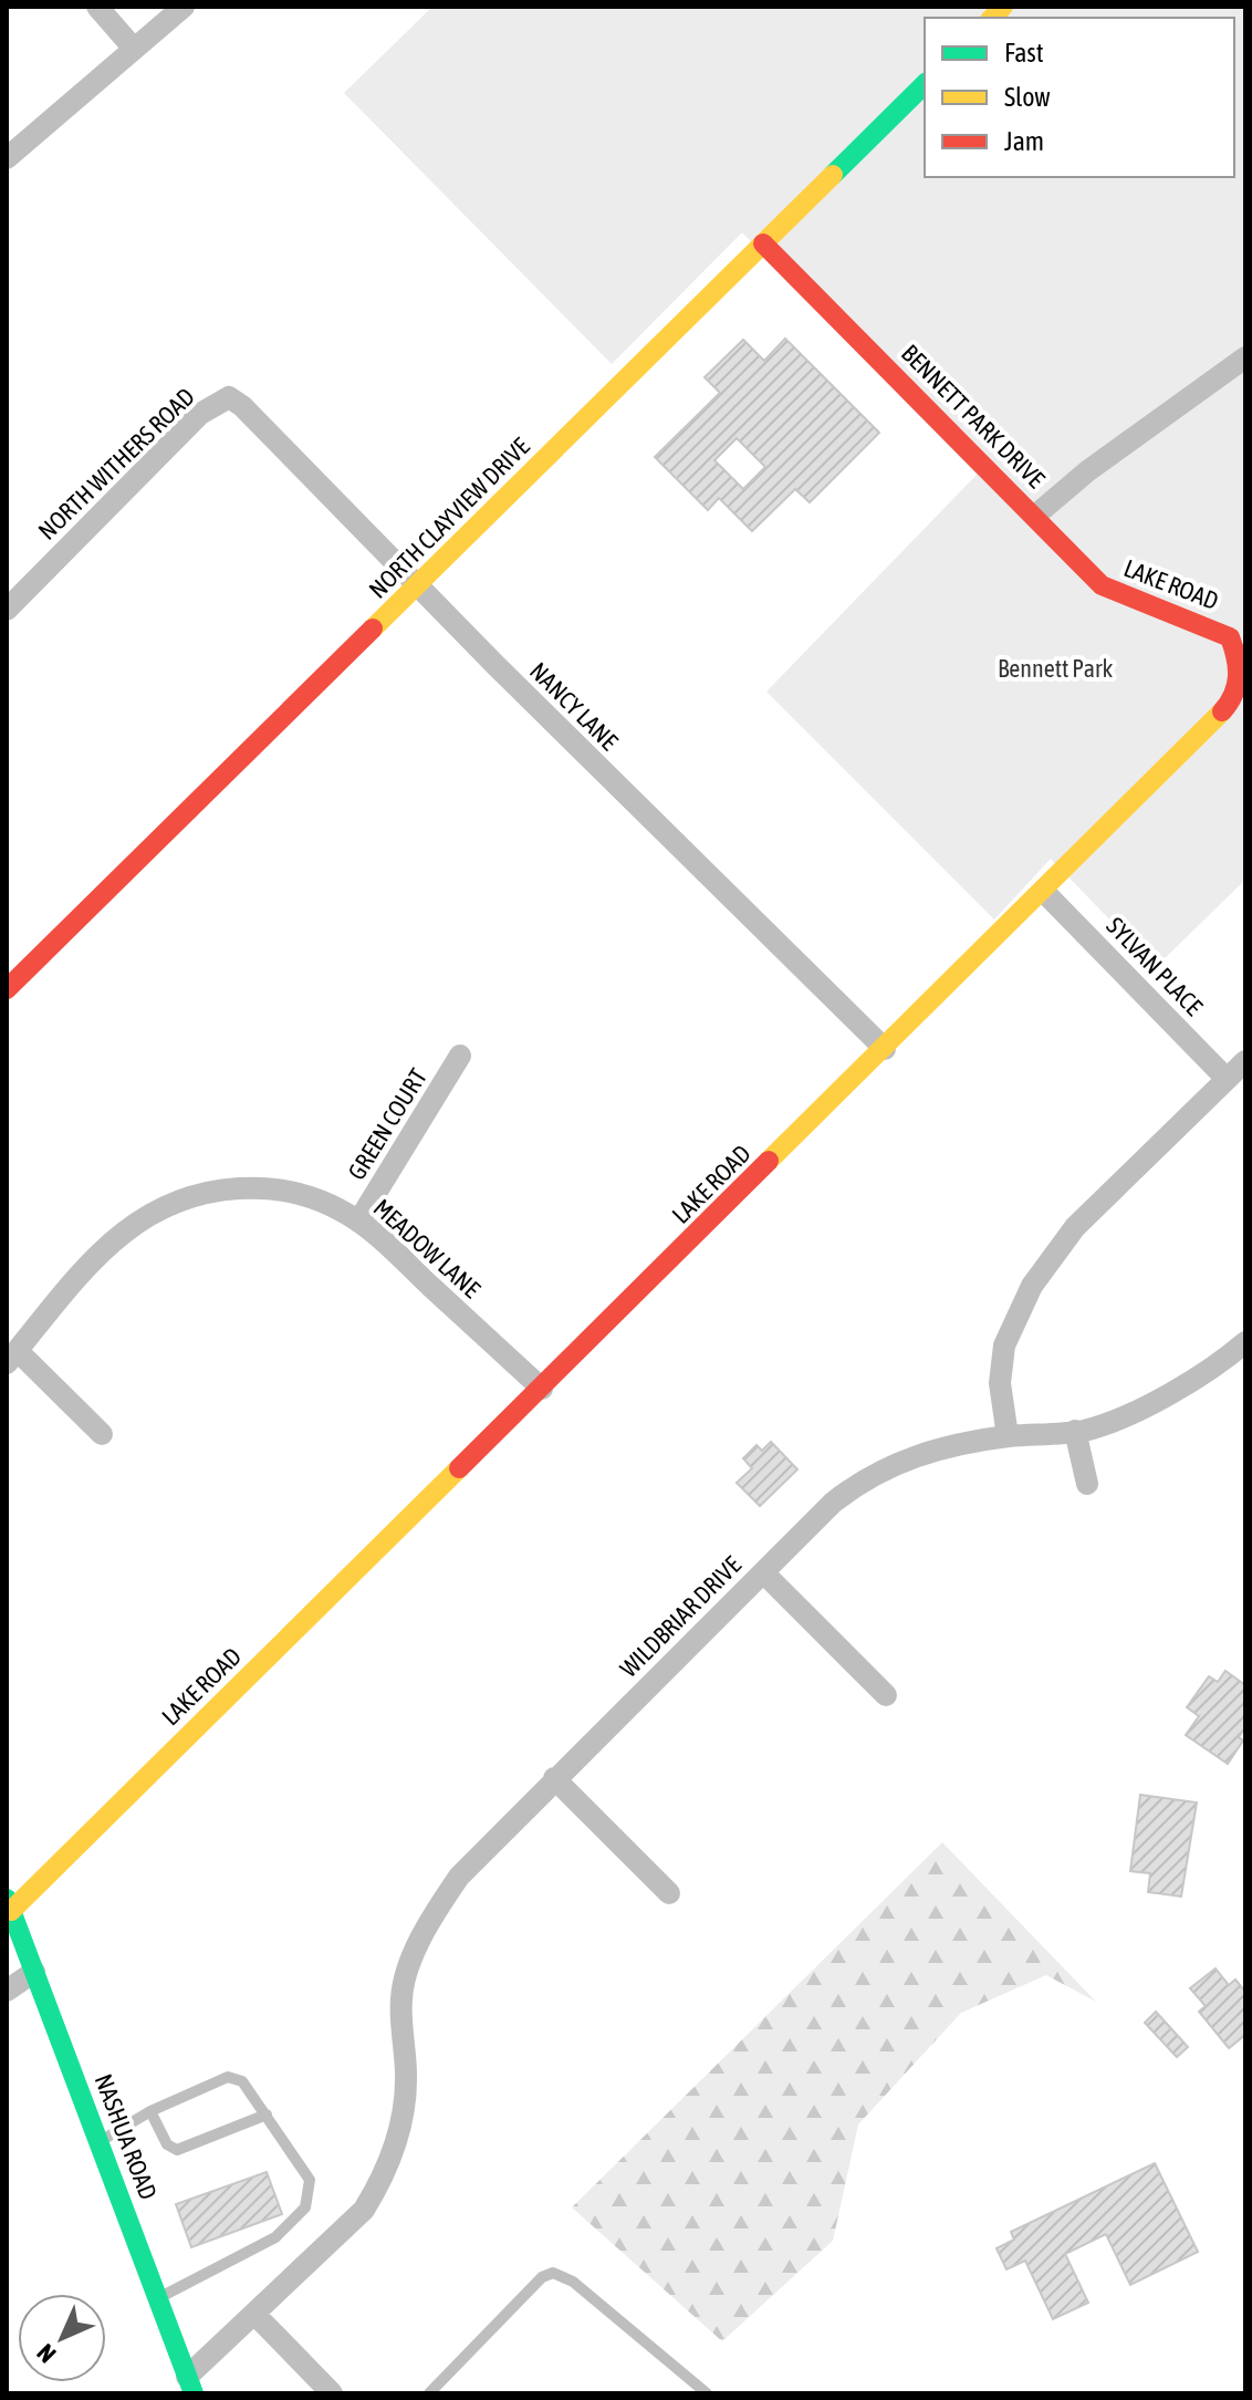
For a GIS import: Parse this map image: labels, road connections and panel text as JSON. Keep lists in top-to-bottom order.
{
  "streets": {
    "street": [
      "BENNETT PARK DRIVE",
      "NORTH WITHERS ROAD",
      "NORTH CLAYVIEW DRIVE",
      "LAKE ROAD",
      "NANCY LANE",
      "SYLVAN PLACE",
      "GREEN COURT",
      "MEADOW LANE",
      "WILDBRIAR DRIVE",
      "NASHUA ROAD"
    ]
  },
  "crossings": [
    ["BENNETT PARK DRIVE", "NORTH CLAYVIEW DRIVE"],
    ["BENNETT PARK DRIVE", "LAKE ROAD"],
    ["NORTH WITHERS ROAD", "NANCY LANE"],
    ["NORTH CLAYVIEW DRIVE", "NANCY LANE"],
    ["LAKE ROAD", "NANCY LANE"],
    ["LAKE ROAD", "SYLVAN PLACE"],
    ["LAKE ROAD", "MEADOW LANE"],
    ["LAKE ROAD", "NASHUA ROAD"],
    ["GREEN COURT", "MEADOW LANE"],
    ["WILDBRIAR DRIVE", "NASHUA ROAD"]
  ],
  "parks": ["Bennett Park"],
  "legend": ["Fast", "Slow", "Jam"],
  "north": "bottom left"
}
